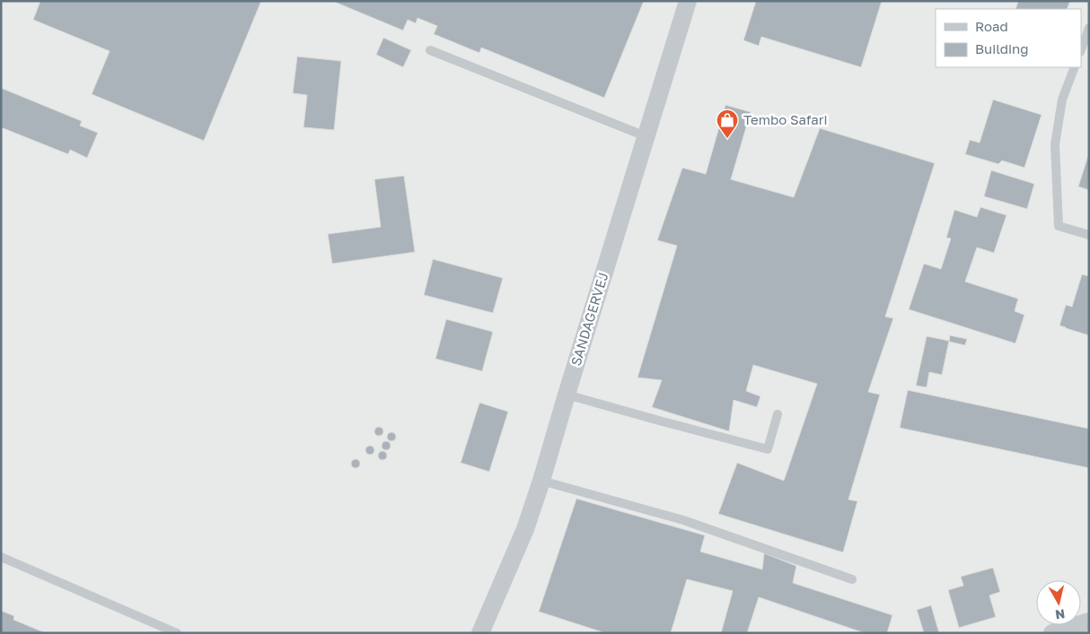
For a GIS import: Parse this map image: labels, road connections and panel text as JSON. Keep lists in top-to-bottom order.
{
  "streets": {
    "street": ["SANDAGERVEJ"]
  },
  "places": {
    "shop": ["Tembo Safari"]
  },
  "legend": ["Road", "Building"],
  "north": "bottom"
}
